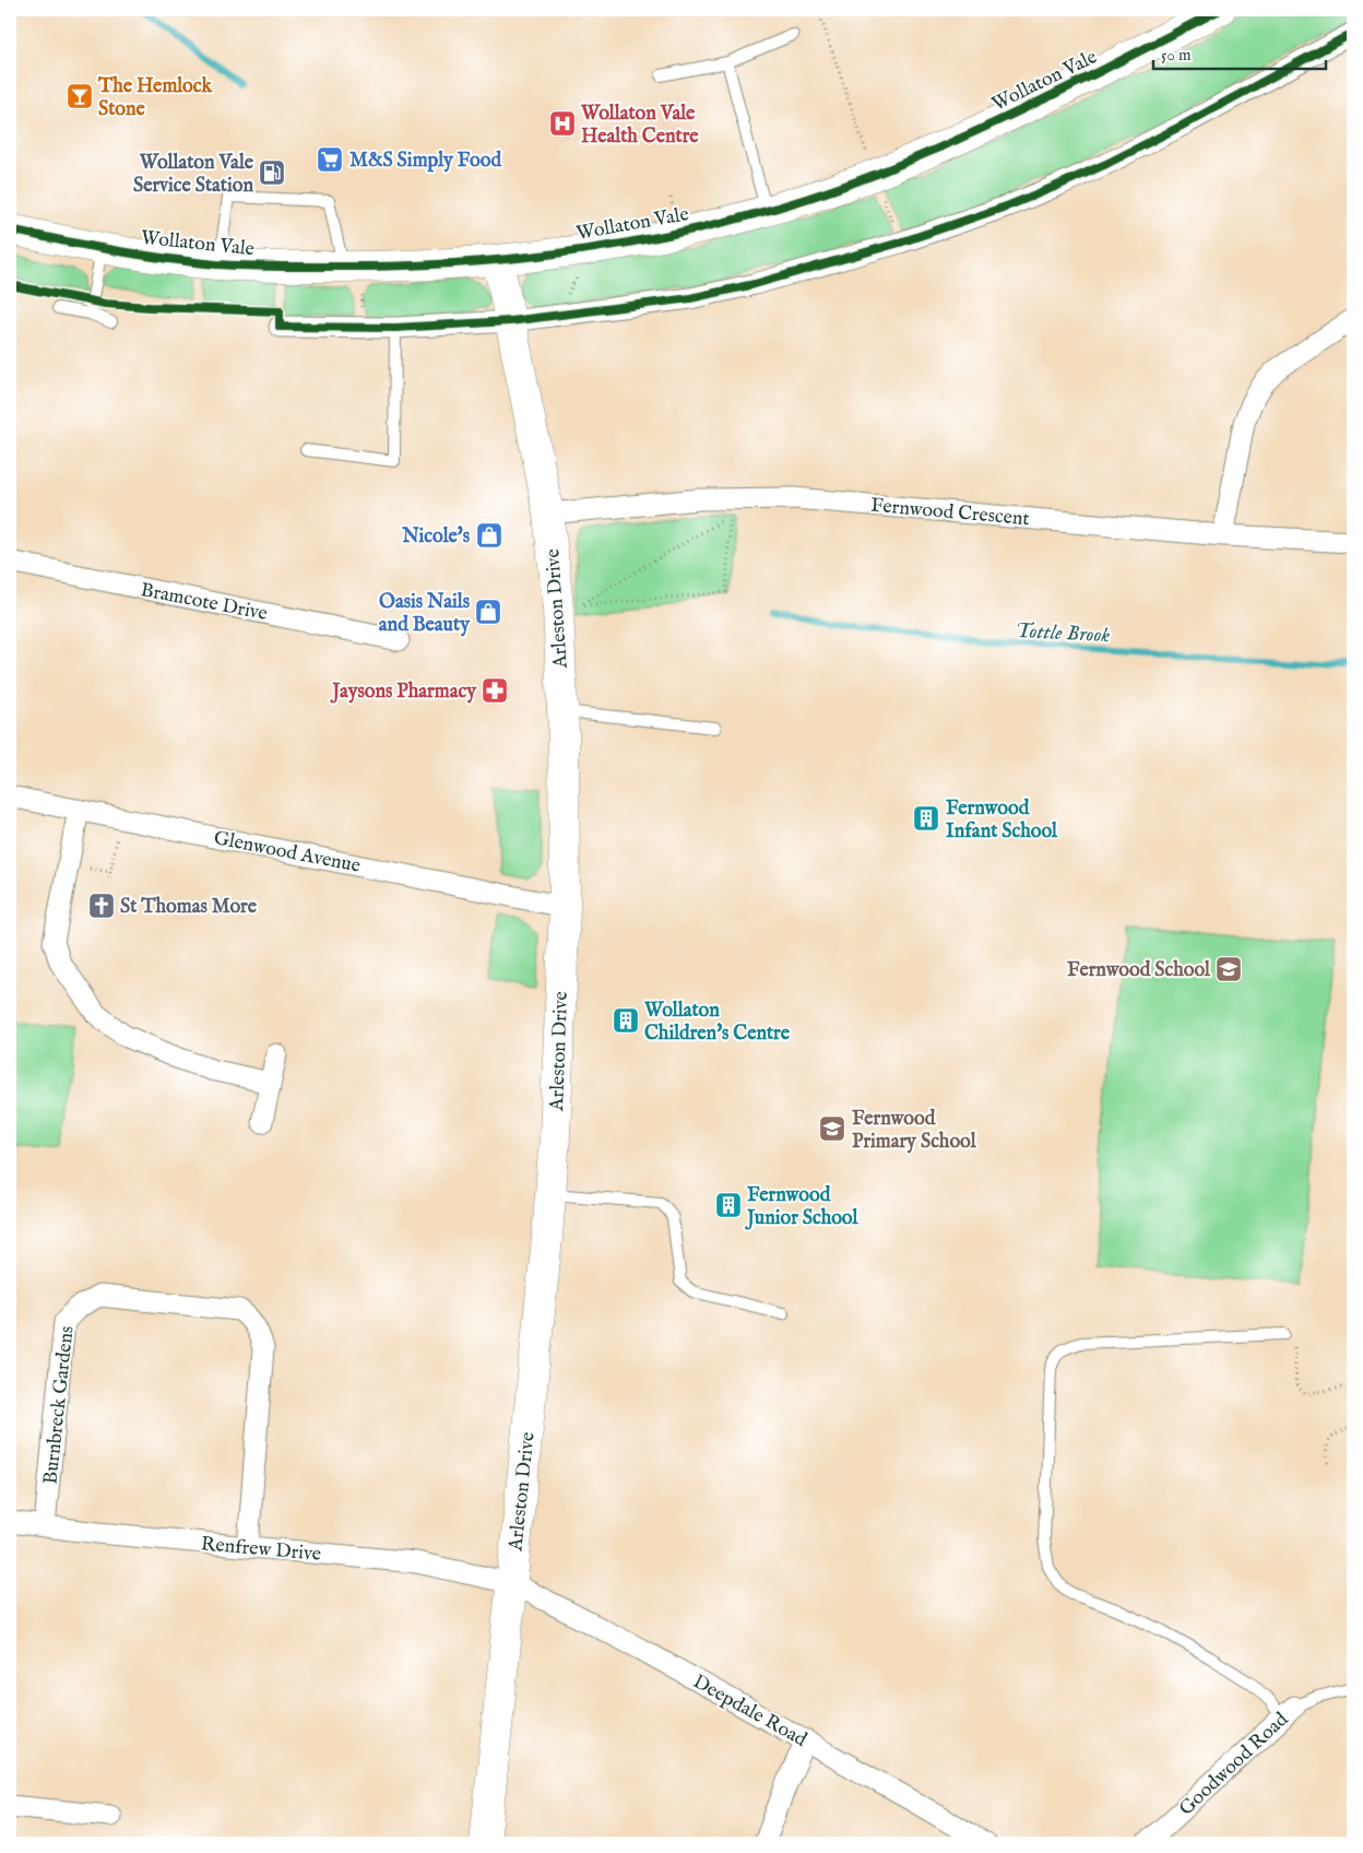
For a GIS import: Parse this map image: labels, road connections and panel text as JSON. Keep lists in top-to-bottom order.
{
  "streets": {
    "street": [
      "Wollaton Vale",
      "Fernwood Crescent",
      "Bramcote Drive",
      "Arleston Drive",
      "Glenwood Avenue",
      "Burnbreck Gardens",
      "Renfrew Drive",
      "Deepdale Road",
      "Goodwood Road"
    ]
  },
  "crossings": [
    ["Wollaton Vale", "Arleston Drive"],
    ["Fernwood Crescent", "Arleston Drive"],
    ["Arleston Drive", "Glenwood Avenue"],
    ["Arleston Drive", "Renfrew Drive"],
    ["Arleston Drive", "Deepdale Road"],
    ["Burnbreck Gardens", "Renfrew Drive"],
    ["Renfrew Drive", "Deepdale Road"]
  ],
  "water": ["Tottle Brook"],
  "places": {
    "bar": ["The Hemlock Stone"],
    "hospital": ["Wollaton Vale Health Centre"],
    "supermarket": ["M&S Simply Food"],
    "fuel station": ["Wollaton Vale Service Station"],
    "shop": ["Nicole's", "Oasis Nails and Beauty"],
    "pharmacy": ["Jaysons Pharmacy"],
    "building": ["Fernwood Infant School", "Wollaton Children's Centre", "Fernwood Junior School"],
    "church": ["St Thomas More"],
    "school or university": ["Fernwood School", "Fernwood Primary School"]
  },
  "scale_bar": "50 m"
}
